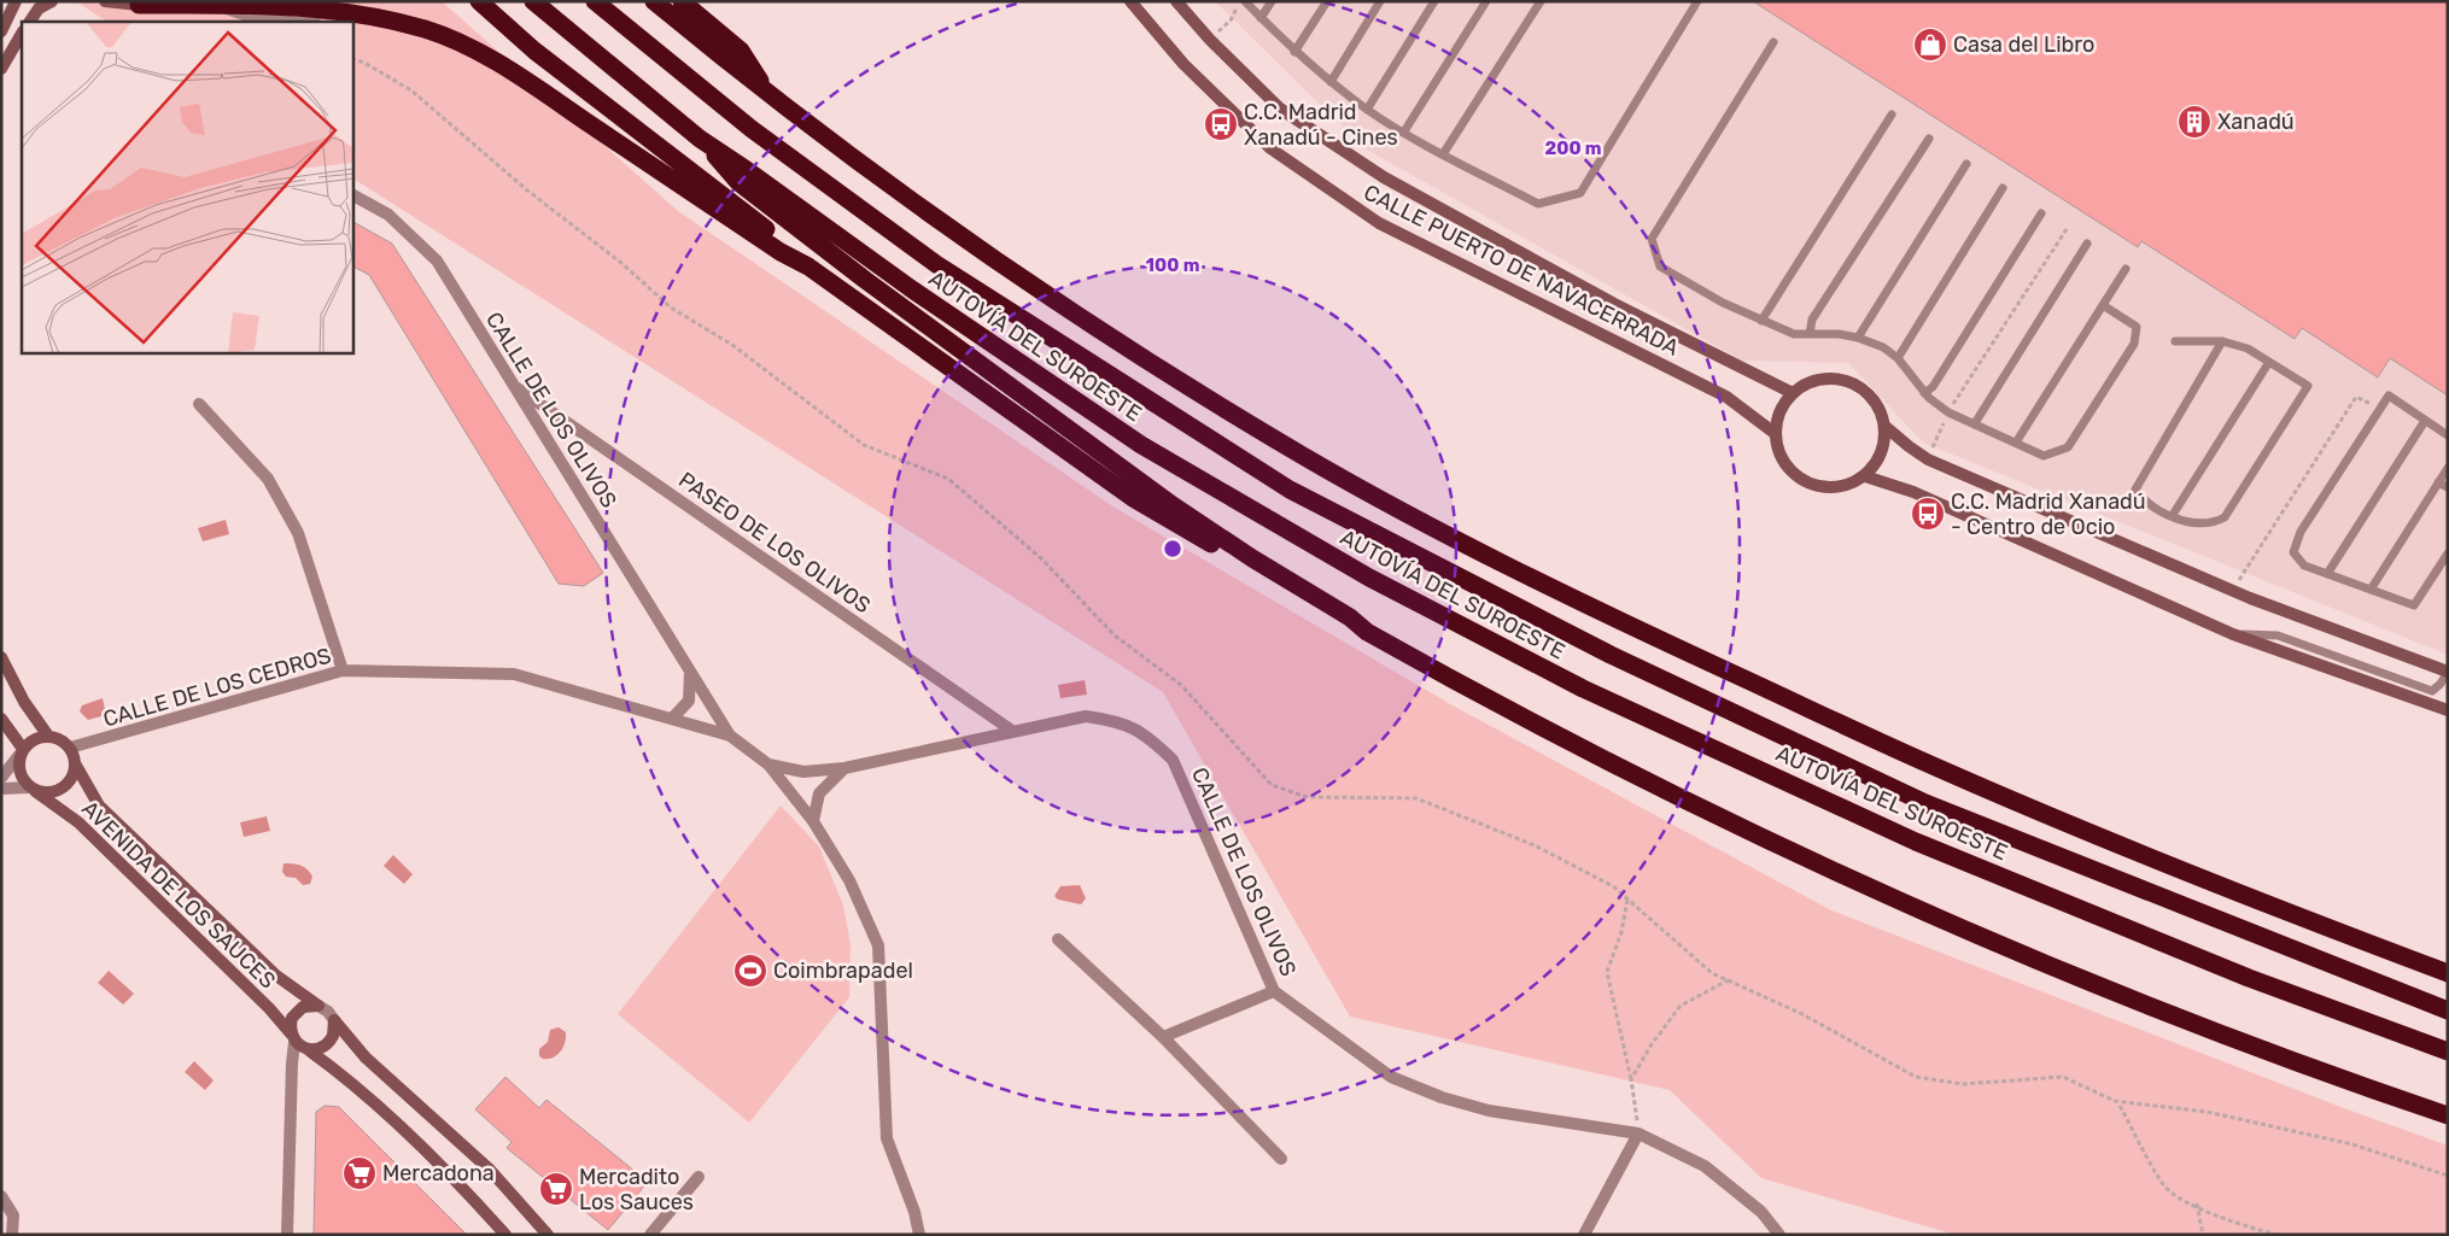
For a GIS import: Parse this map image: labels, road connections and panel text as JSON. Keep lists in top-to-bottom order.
{
  "streets": {
    "highway": ["AUTOVÍA DEL SUROESTE"],
    "street": [
      "CALLE PUERTO DE NAVACERRADA",
      "CALLE DE LOS OLIVOS",
      "PASEO DE LOS OLIVOS",
      "CALLE DE LOS CEDROS",
      "AVENIDA DE LOS SAUCES"
    ]
  },
  "crossings": [
    ["CALLE DE LOS OLIVOS", "PASEO DE LOS OLIVOS"],
    ["CALLE DE LOS OLIVOS", "CALLE DE LOS CEDROS"],
    ["CALLE DE LOS CEDROS", "AVENIDA DE LOS SAUCES"]
  ],
  "places": {
    "shop": ["Casa del Libro"],
    "building": ["Xanadú"],
    "bus stop": ["C.C. Madrid Xanadú - Cines", "C.C. Madrid Xanadú - Centro de Ocio"],
    "sports": ["Coimbrapadel"],
    "supermarket": ["Mercadona", "Mercadito Los Sauces"]
  },
  "rings": ["200 m", "100 m"]
}
